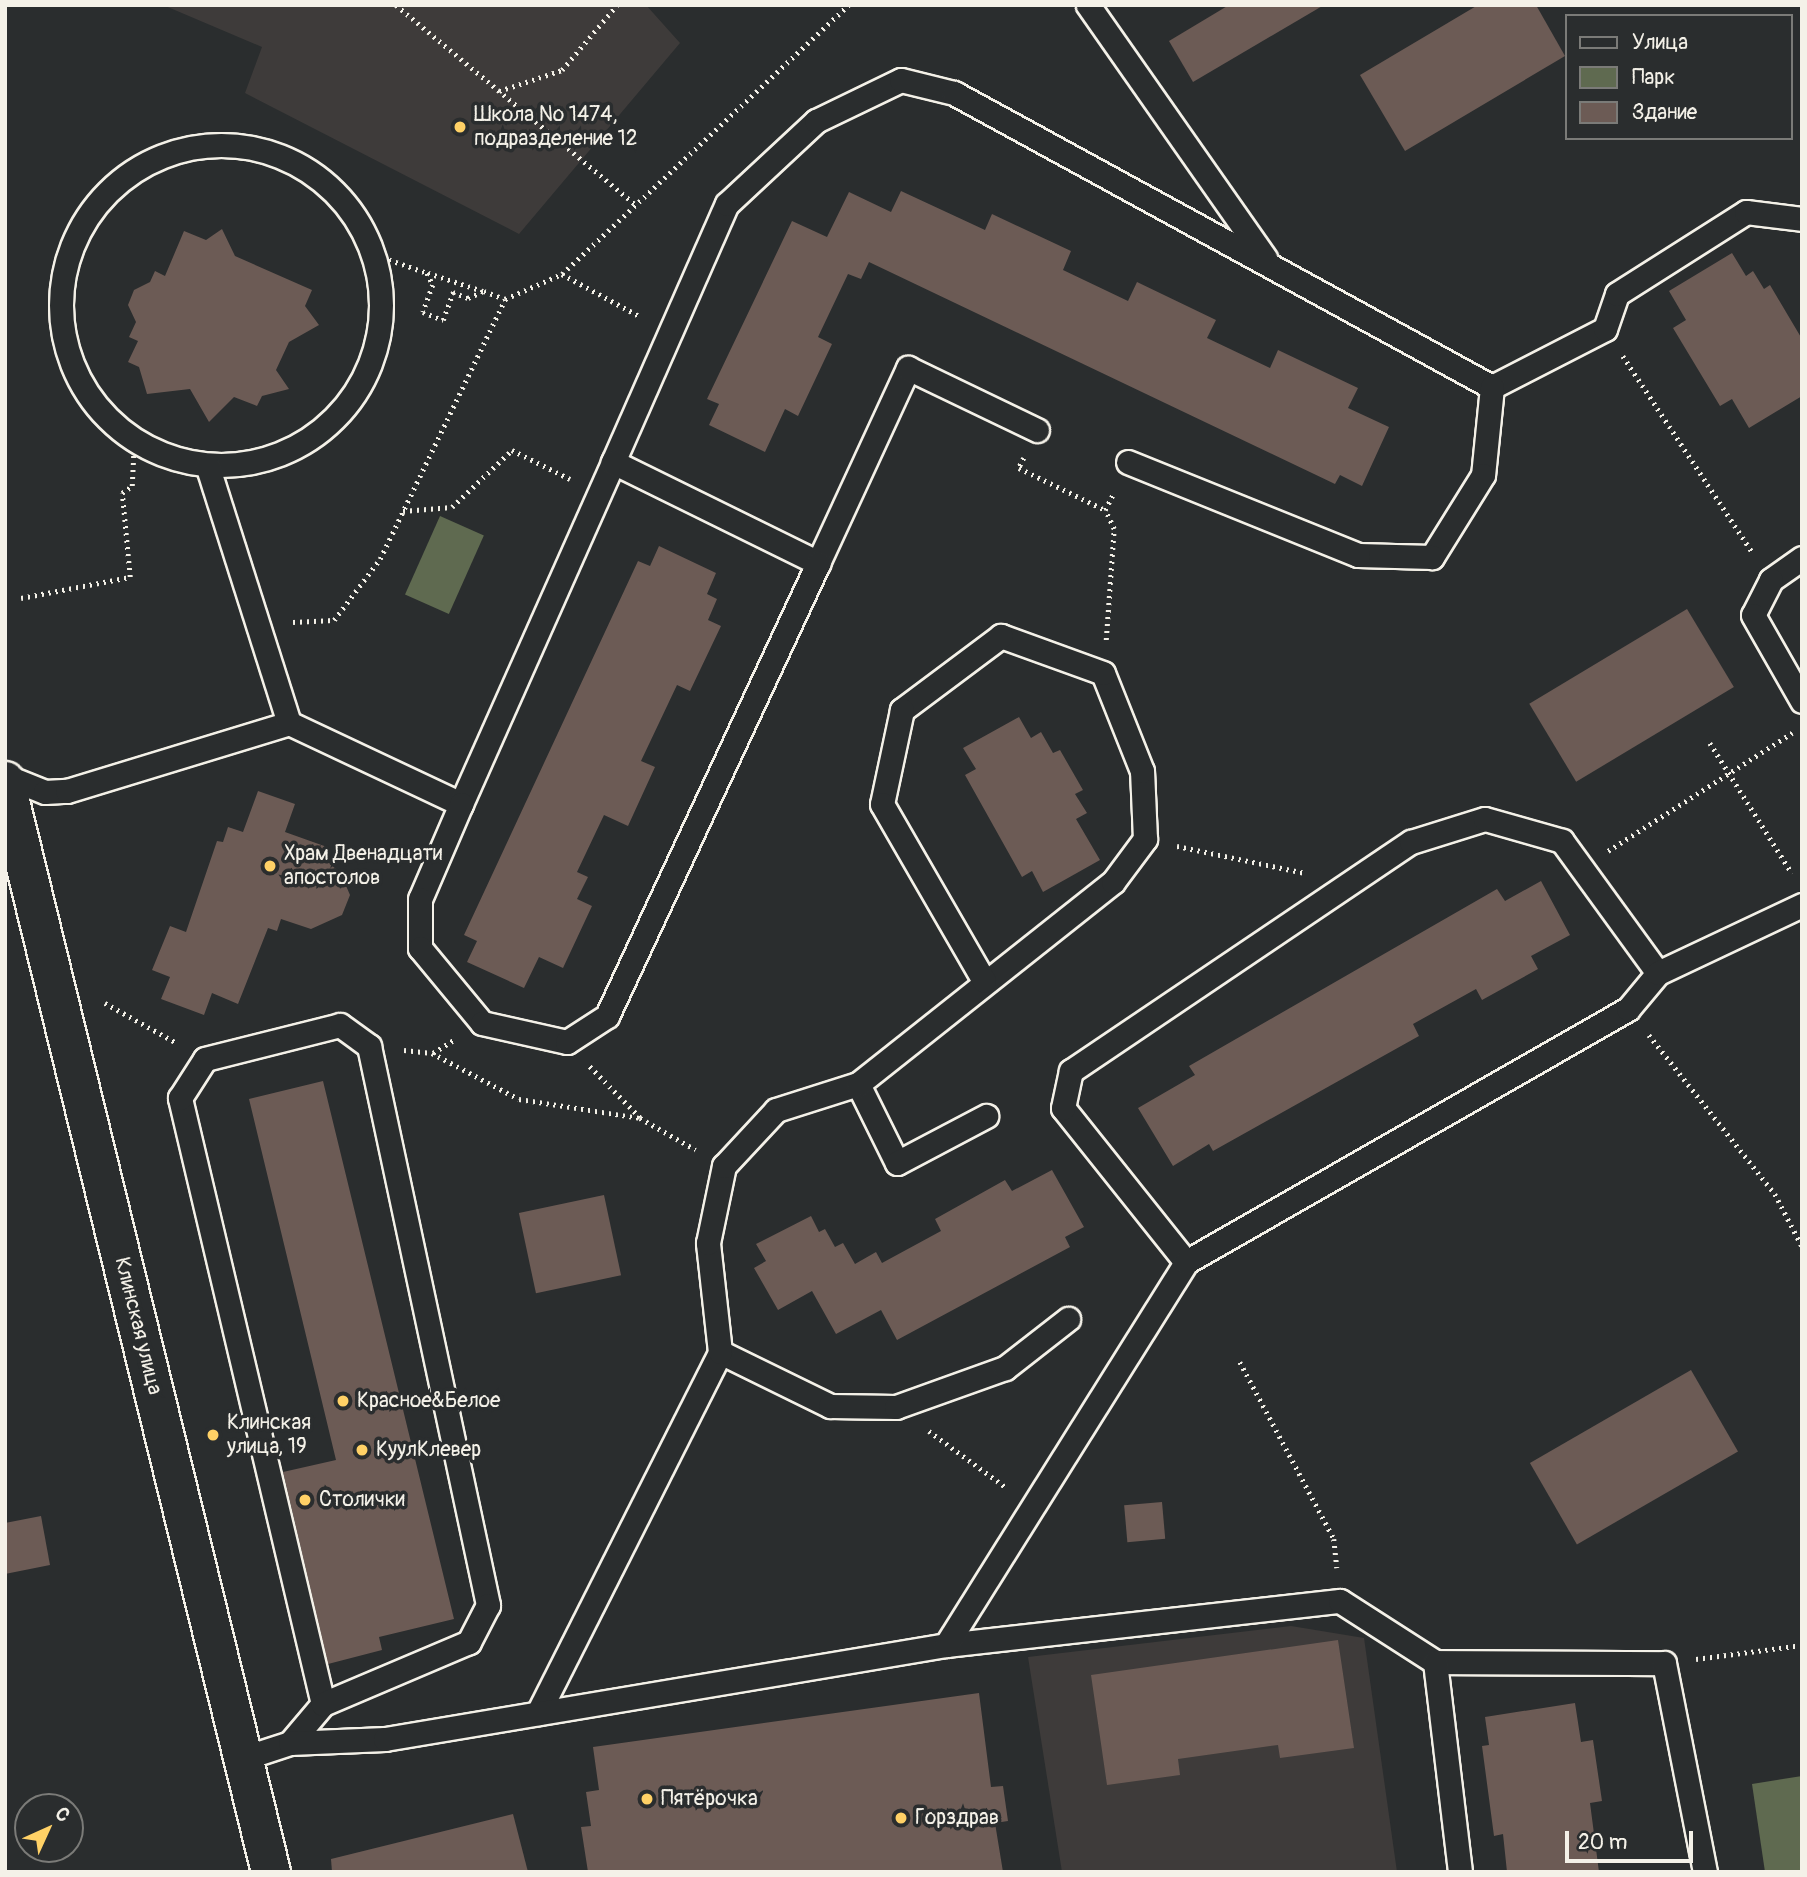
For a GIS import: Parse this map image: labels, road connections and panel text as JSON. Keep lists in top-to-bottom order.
{
  "streets": {
    "street": ["Клинская улица"]
  },
  "places": [
    "Школа № 1474, подразделение 12",
    "Храм Двенадцати апостолов",
    "Красное&Белое",
    "Клинская улица, 19",
    "КуулКлевер",
    "Столички",
    "Пятёрочка",
    "Горздрав"
  ],
  "legend": ["Улица", "Парк", "Здание"],
  "scale_bar": "20 m",
  "north": "top right"
}
